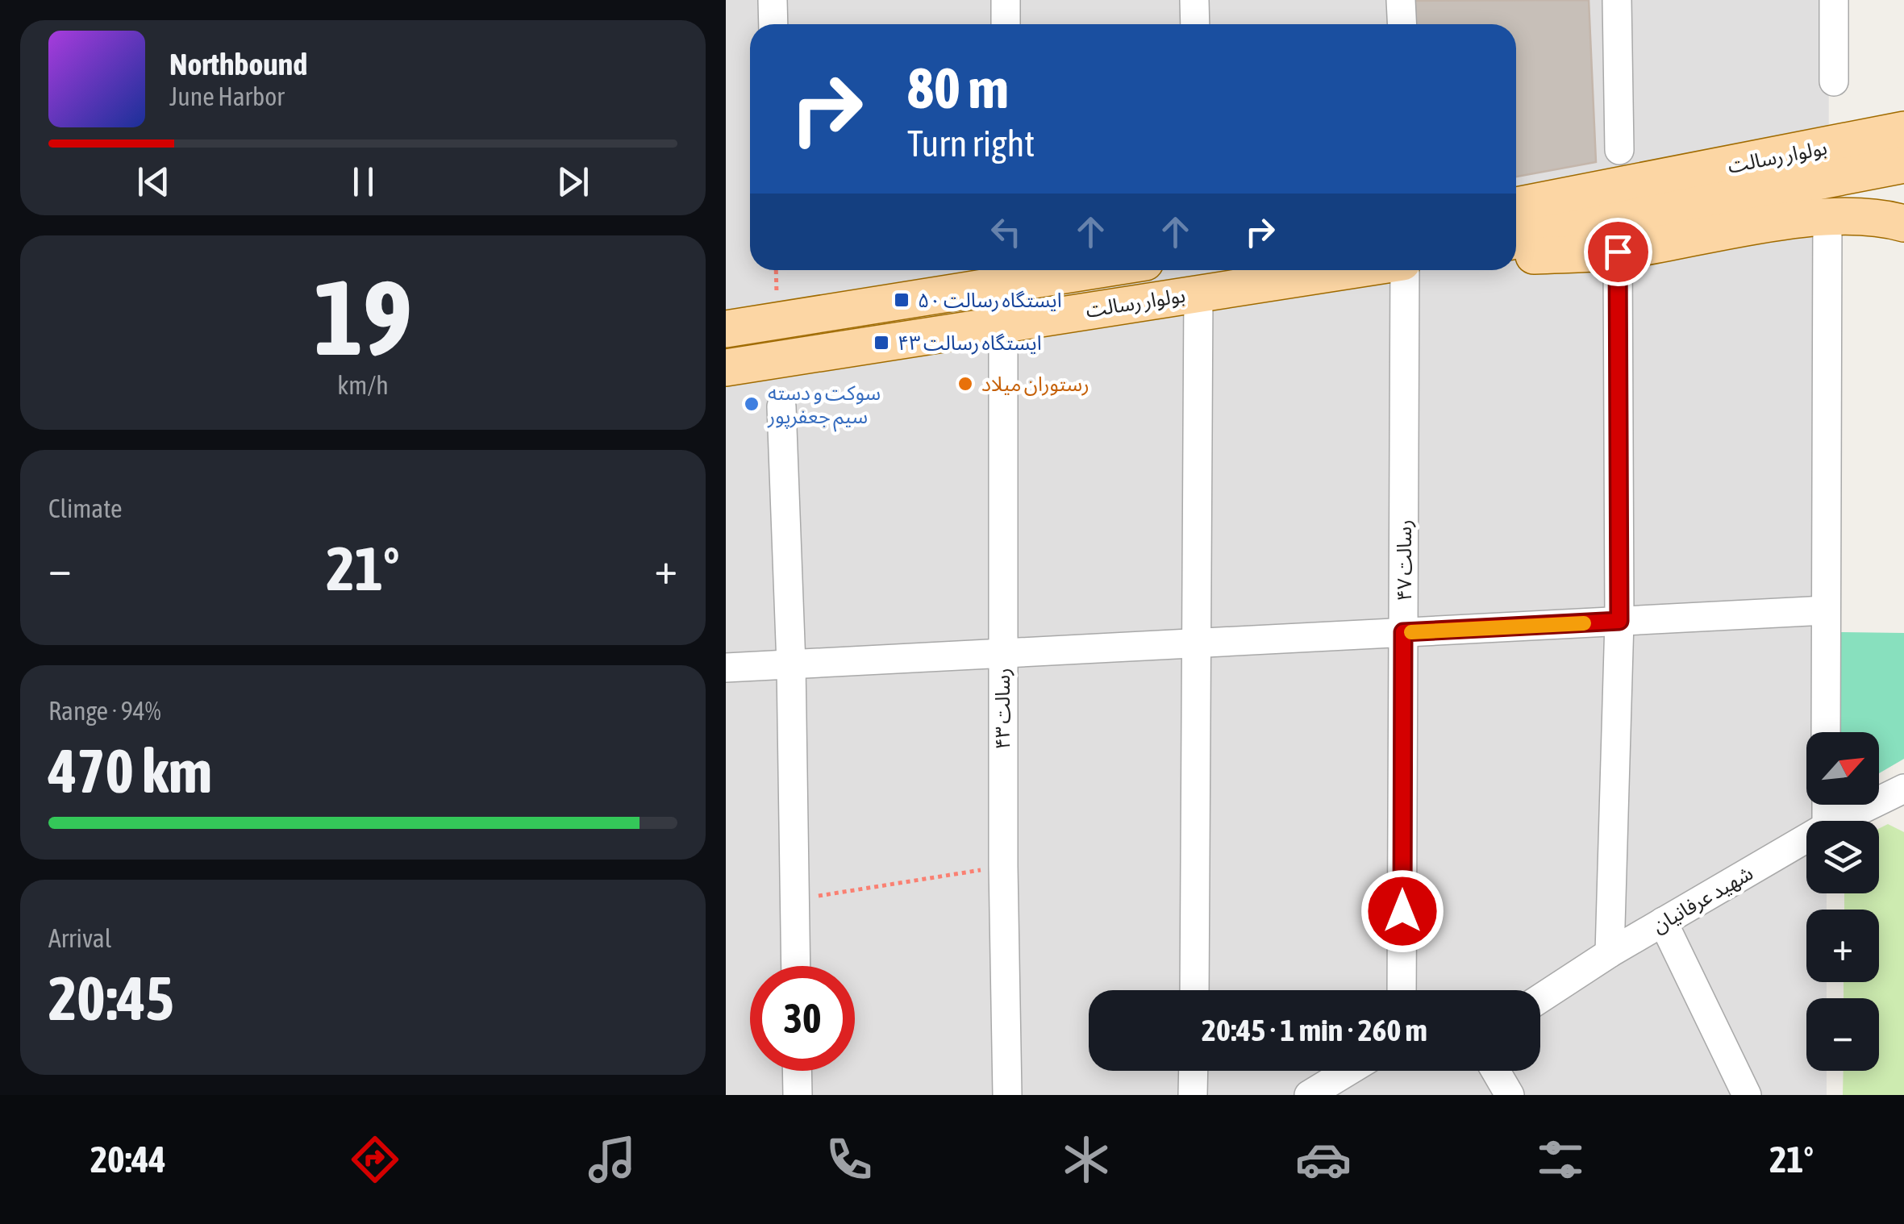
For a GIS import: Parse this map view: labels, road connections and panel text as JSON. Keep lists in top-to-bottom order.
{
  "streets": {
    "main road": ["بولوار رسالت"],
    "street": ["رسالت ۴۷", "رسالت ۴۳", "شهید عرفانیان"]
  },
  "crossings": [
    ["بولوار رسالت", "رسالت ۴۳"]
  ],
  "places": {
    "transit": ["ایستگاه رسالت ۵۰", "ایستگاه رسالت ۴۳"],
    "other": ["رستوران میلاد", "سوکت و دسته سیم جعفرپور"]
  },
  "north": "top right",
  "page": {
    "turn": ["80 m", "Turn right"],
    "song": ["Northbound", "June Harbor"],
    "tile": [
      ["19", "km/h"],
      "Climate",
      ["Range · 94%", "470 km"],
      ["Arrival", "20:45"]
    ],
    "heat": ["−", "21°", "+"],
    "map_buttons": ["+", "−"],
    "limit": "30",
    "trip": "20:45 · 1 min · 260 m",
    "tabs": ["20:44", "21°"]
  }
}
